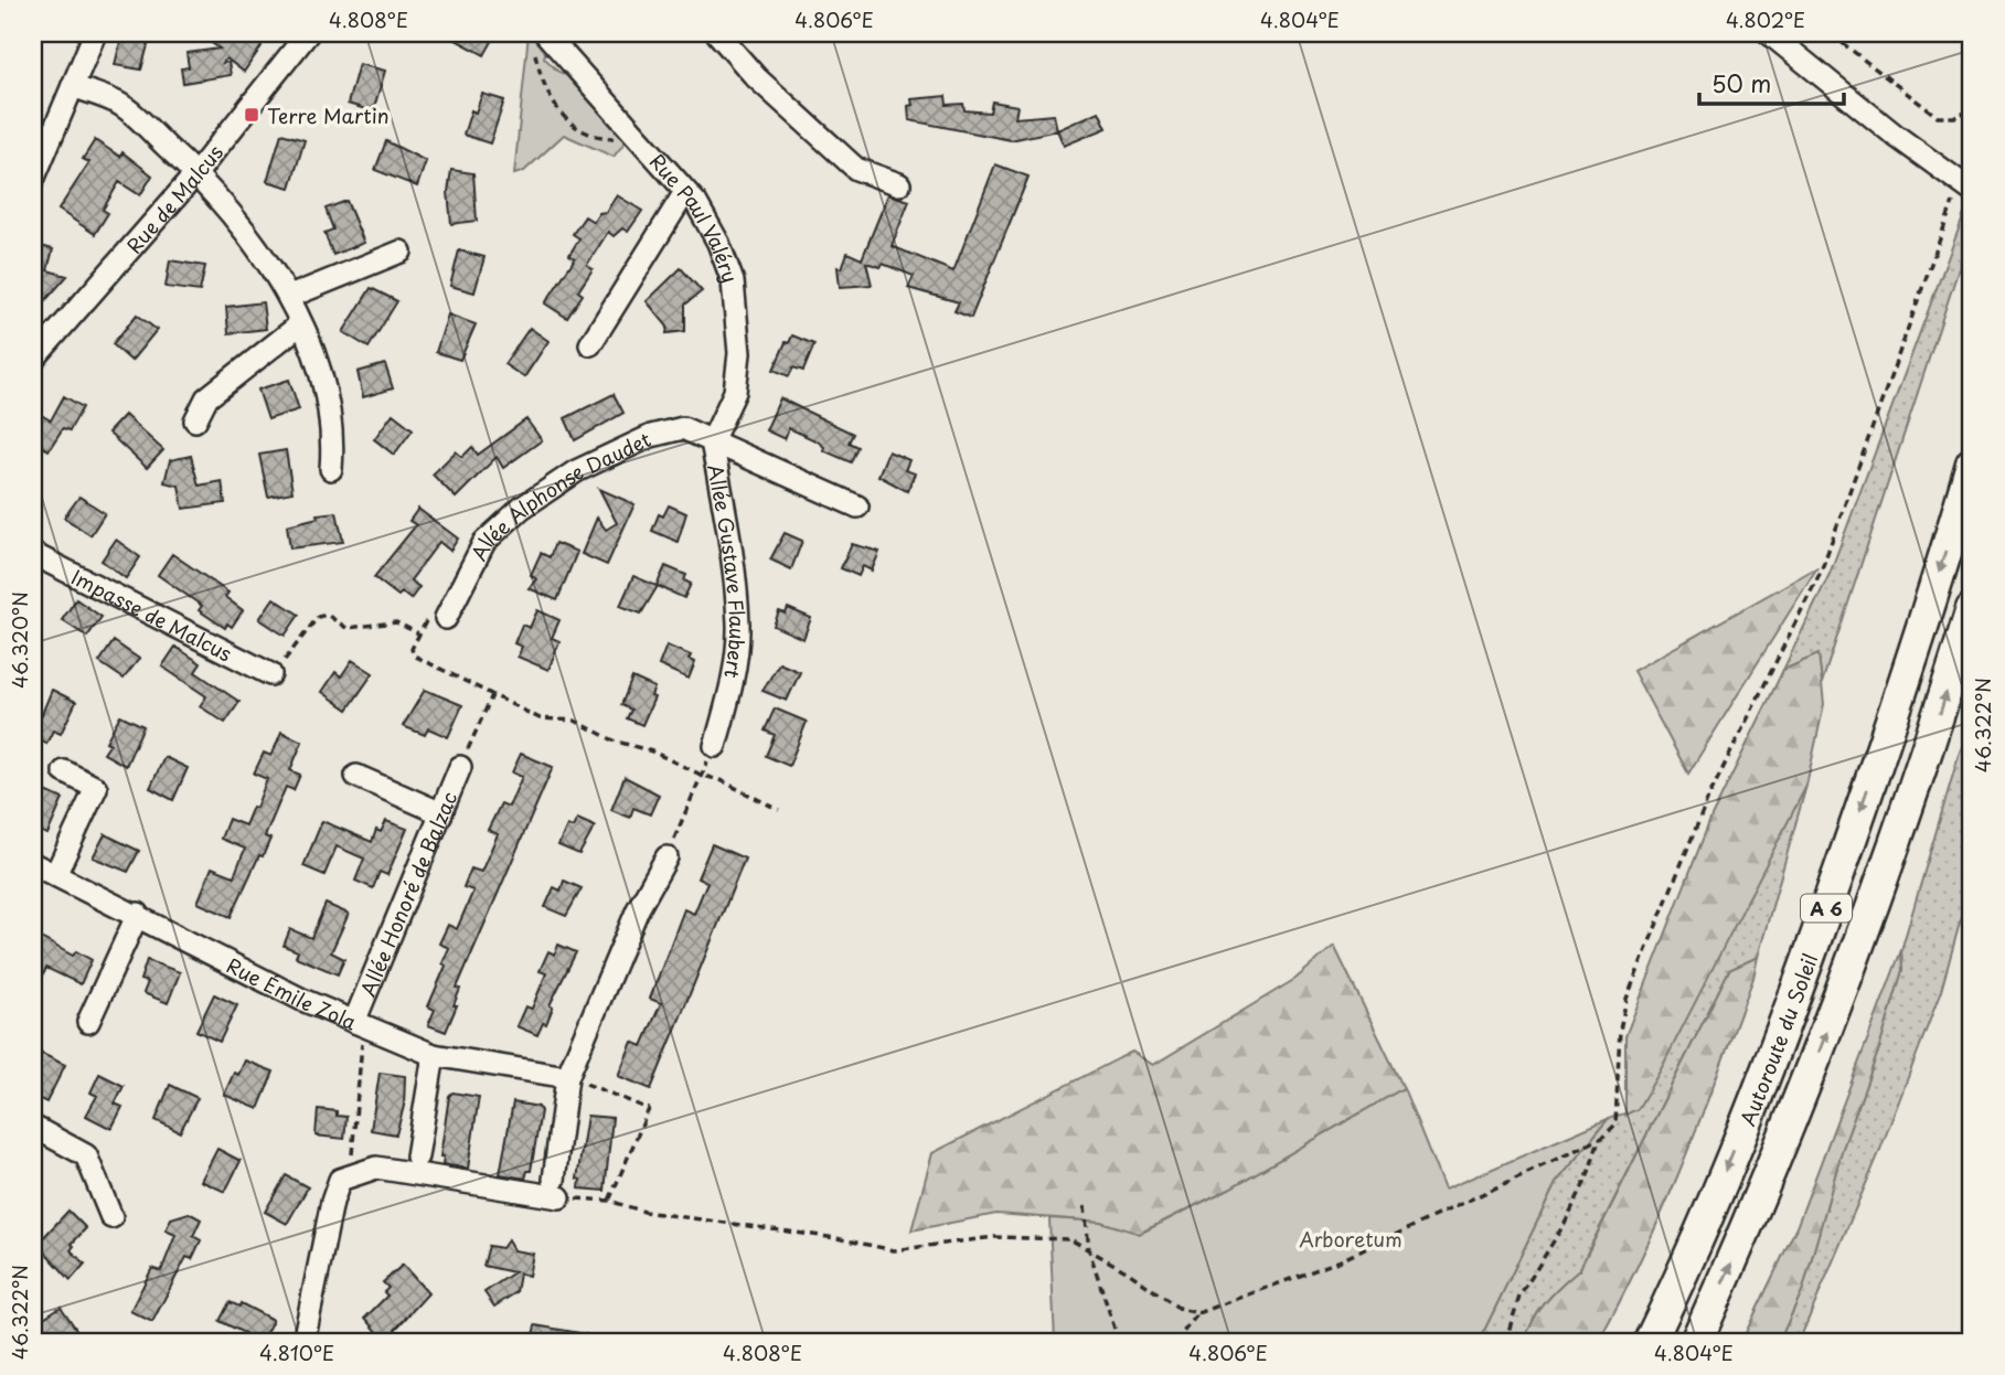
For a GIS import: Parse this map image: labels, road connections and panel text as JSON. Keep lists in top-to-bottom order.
{
  "streets": {
    "highway": ["A 6", "Autoroute du Soleil"],
    "street": [
      "Rue de Malcus",
      "Rue Paul Valéry",
      "Allée Alphonse Daudet",
      "Allée Gustave Flaubert",
      "Impasse de Malcus",
      "Allée Honoré de Balzac",
      "Rue Émile Zola"
    ]
  },
  "crossings": [
    ["Rue Paul Valéry", "Allée Alphonse Daudet"],
    ["Rue Paul Valéry", "Allée Gustave Flaubert"],
    ["Allée Alphonse Daudet", "Allée Gustave Flaubert"],
    ["Allée Honoré de Balzac", "Rue Émile Zola"]
  ],
  "parks": ["Arboretum"],
  "places": {
    "transit": ["Terre Martin"]
  },
  "scale_bar": "50 m",
  "coordinates": [
    "4.808°E",
    "4.806°E",
    "4.804°E",
    "4.802°E",
    "46.320°N",
    "46.322°N",
    "4.810°E"
  ]
}
